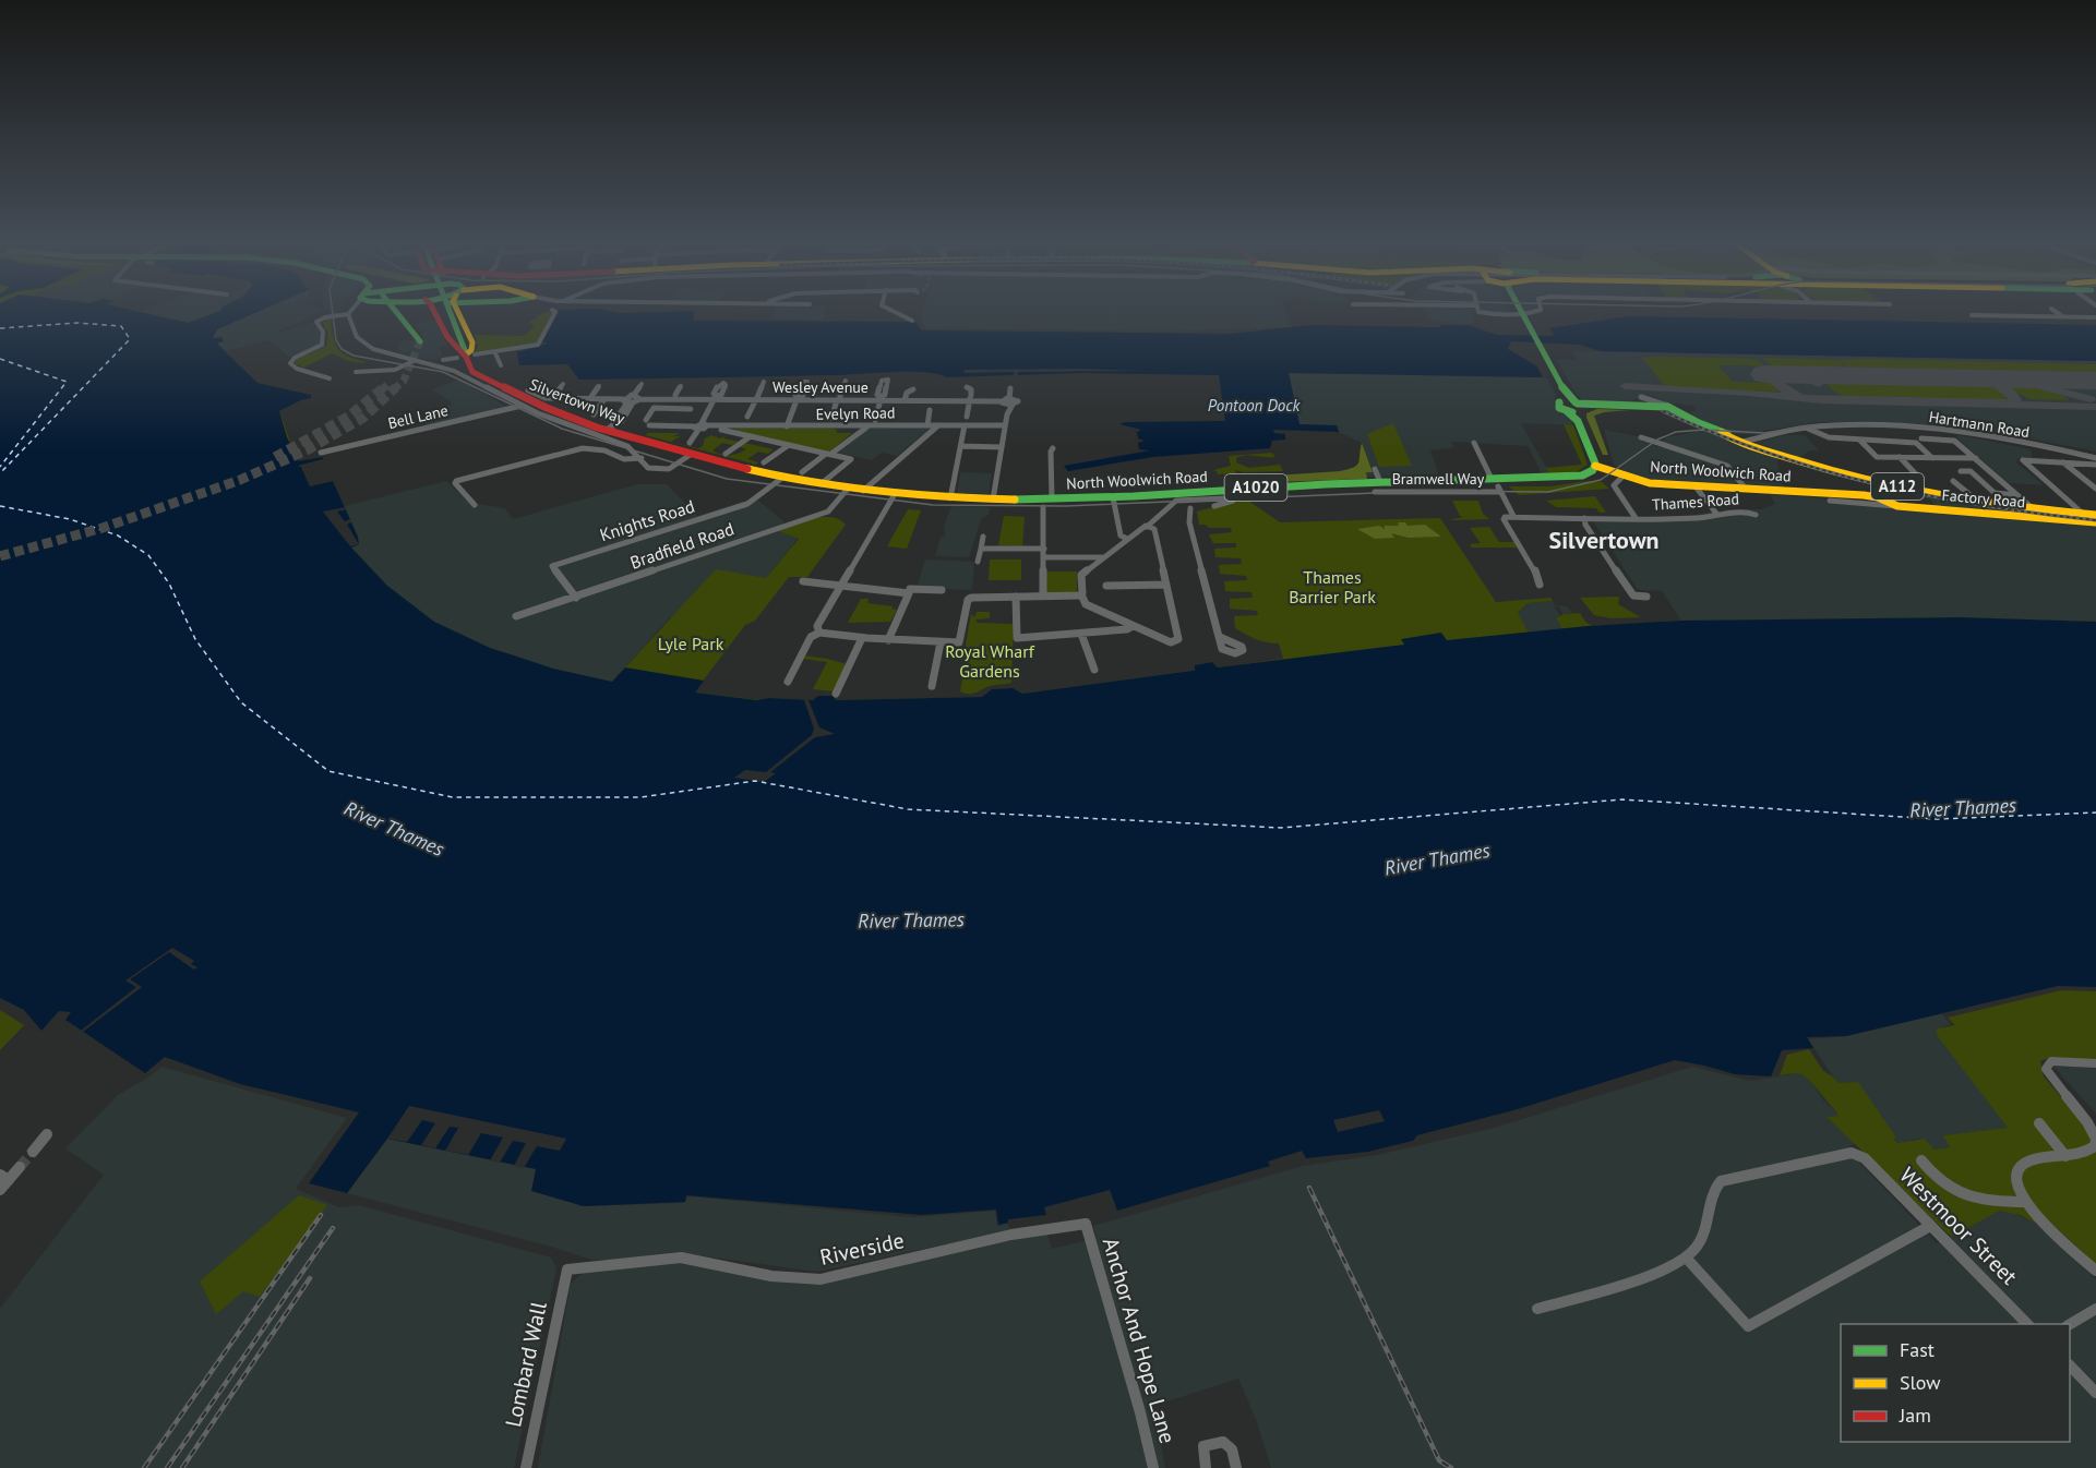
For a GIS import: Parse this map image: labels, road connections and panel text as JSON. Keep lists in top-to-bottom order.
{
  "streets": {
    "main road": [
      "Silvertown Way",
      "North Woolwich Road",
      "A112",
      "A1020",
      "Factory Road"
    ],
    "street": [
      "Wesley Avenue",
      "Evelyn Road",
      "Bell Lane",
      "Hartmann Road",
      "Bramwell Way",
      "Thames Road",
      "Knights Road",
      "Bradfield Road",
      "Westmoor Street",
      "Riverside",
      "Anchor And Hope Lane",
      "Lombard Wall"
    ]
  },
  "crossings": [
    ["Silvertown Way", "North Woolwich Road"],
    ["North Woolwich Road", "Bramwell Way"],
    ["North Woolwich Road", "Factory Road"],
    ["North Woolwich Road", "Thames Road"],
    ["North Woolwich Road", "Knights Road"],
    ["North Woolwich Road", "Bradfield Road"],
    ["Knights Road", "Bradfield Road"],
    ["Riverside", "Anchor And Hope Lane"],
    ["Riverside", "Lombard Wall"]
  ],
  "districts": ["Silvertown"],
  "water": ["Pontoon Dock", "River Thames"],
  "parks": ["Thames Barrier Park", "Lyle Park", "Royal Wharf Gardens"],
  "legend": ["Fast", "Slow", "Jam"]
}
